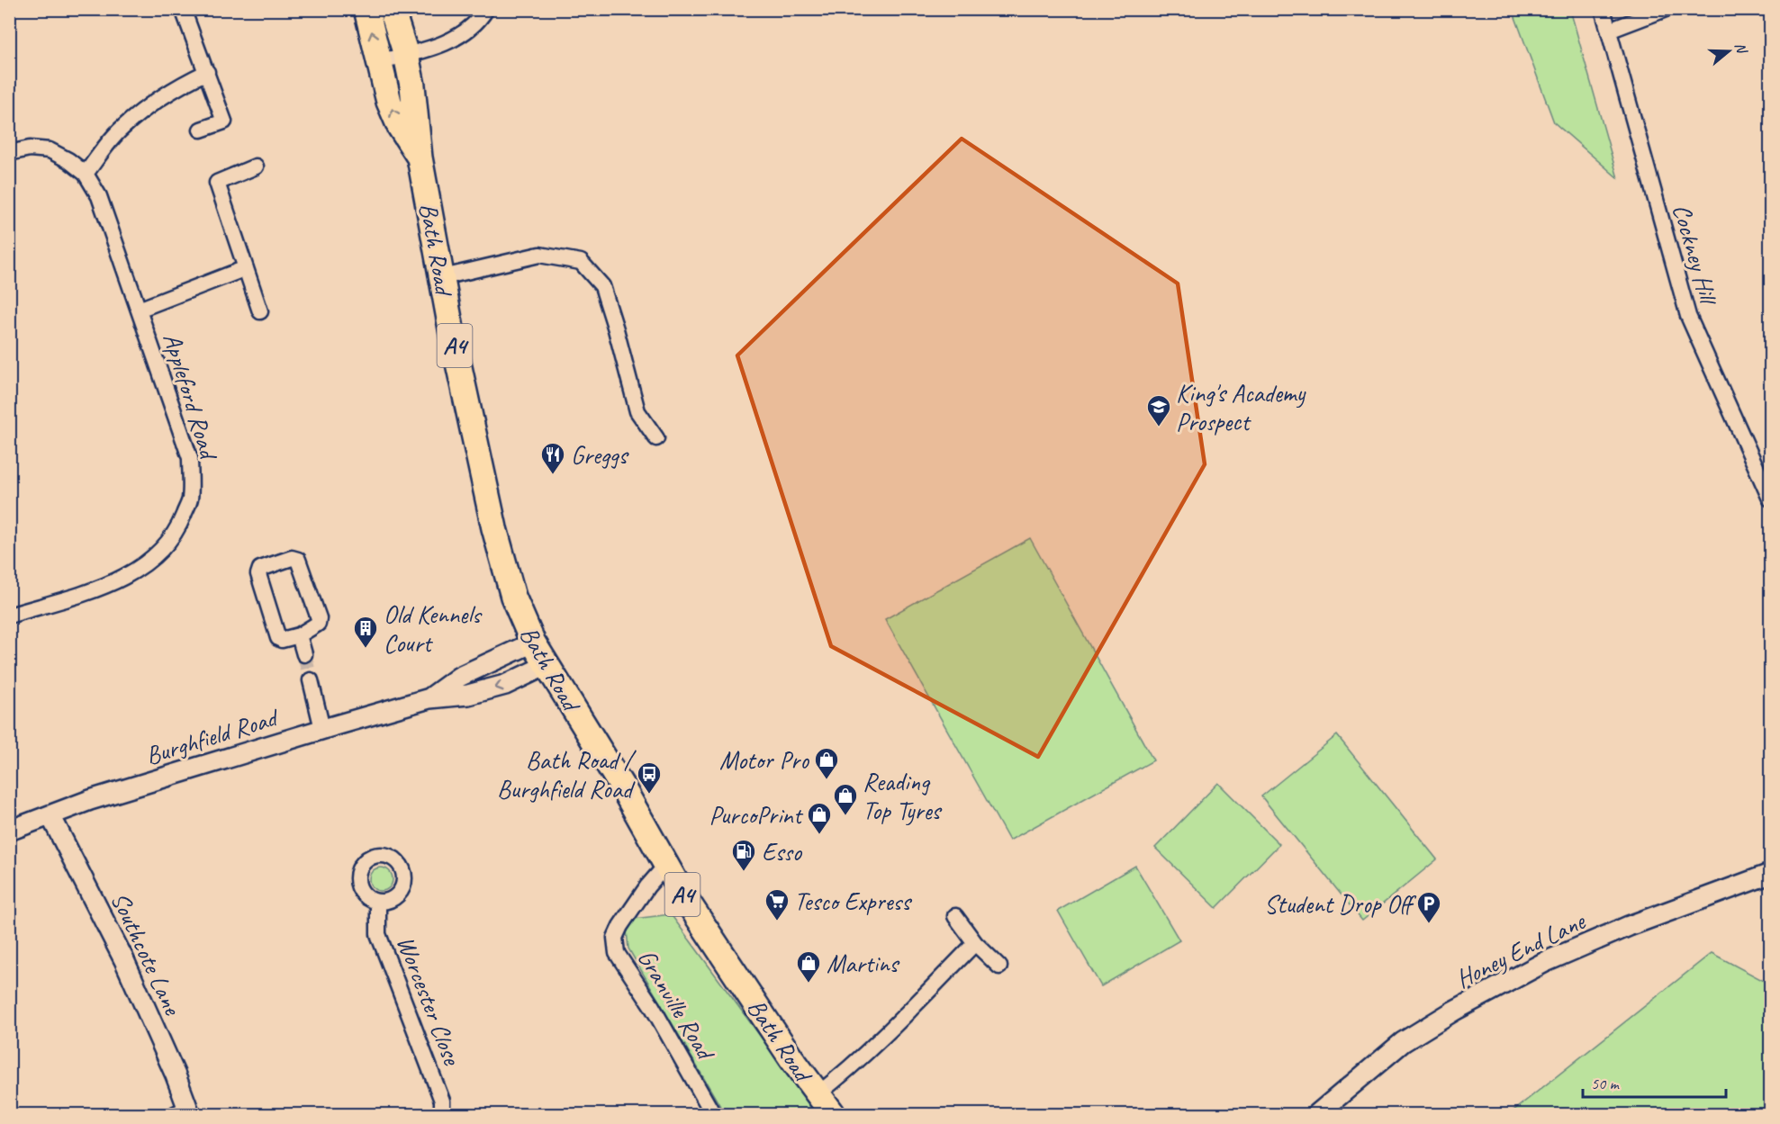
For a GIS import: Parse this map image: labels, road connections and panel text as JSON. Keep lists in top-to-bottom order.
{
  "streets": {
    "main road": ["Bath Road", "A4"],
    "street": [
      "Cockney Hill",
      "Appleford Road",
      "Burghfield Road",
      "Honey End Lane",
      "Southcote Lane",
      "Worcester Close",
      "Granville Road"
    ]
  },
  "crossings": [
    ["Bath Road", "Burghfield Road"],
    ["Bath Road", "Granville Road"],
    ["Burghfield Road", "Southcote Lane"]
  ],
  "places": {
    "school or university": ["King's Academy Prospect"],
    "restaurant": ["Greggs"],
    "building": ["Old Kennels Court"],
    "shop": [
      "Motor Pro",
      "Reading Top Tyres",
      "PurcoPrint",
      "Martins"
    ],
    "bus stop": ["Bath Road / Burghfield Road"],
    "fuel station": ["Esso"],
    "supermarket": ["Tesco Express"],
    "parking": ["Student Drop Off"]
  },
  "scale_bar": "50 m",
  "north": "right"
}
